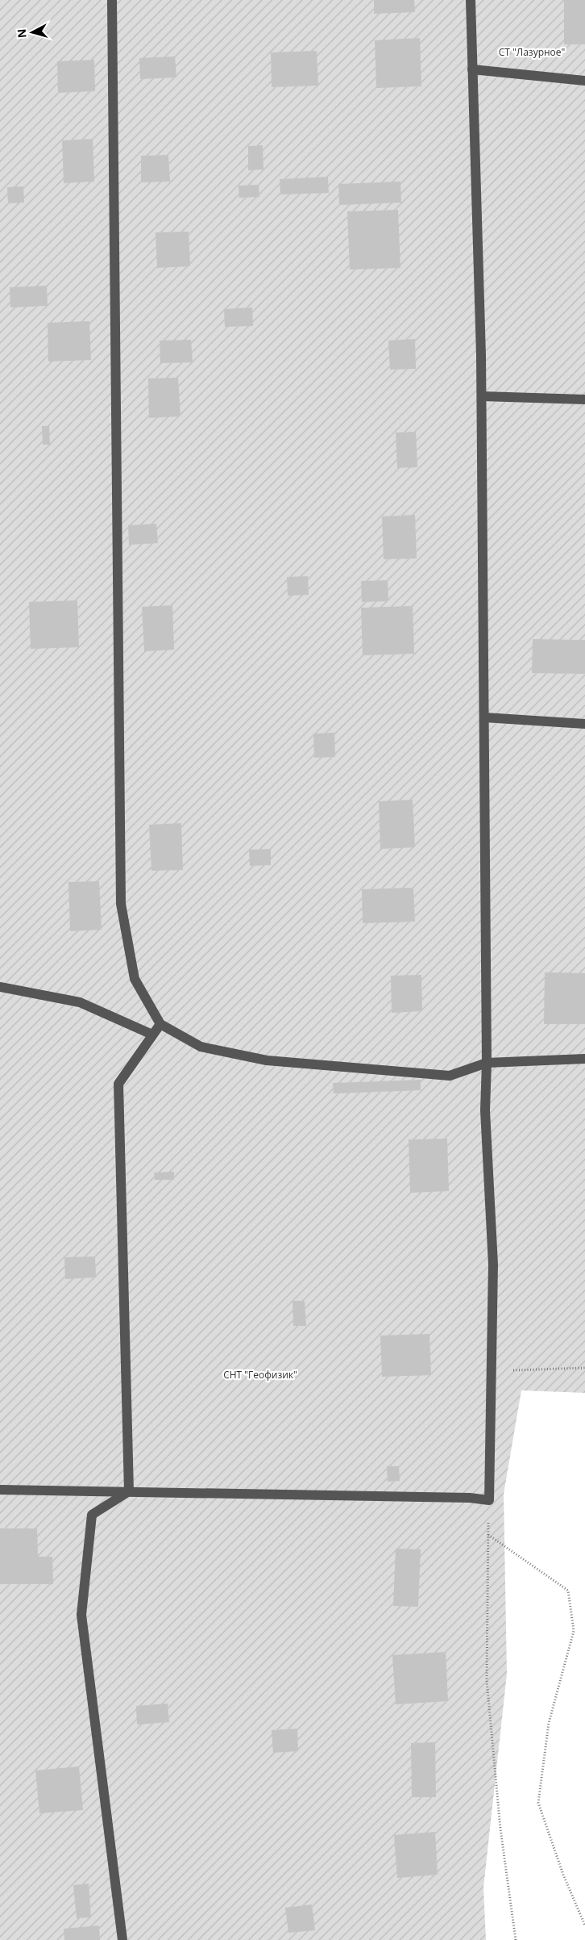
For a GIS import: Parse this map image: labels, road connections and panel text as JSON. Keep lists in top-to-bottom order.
{
  "parks": ["СТ \"Лазурное\"", "СНТ \"Геофизик\""],
  "north": "left"
}
